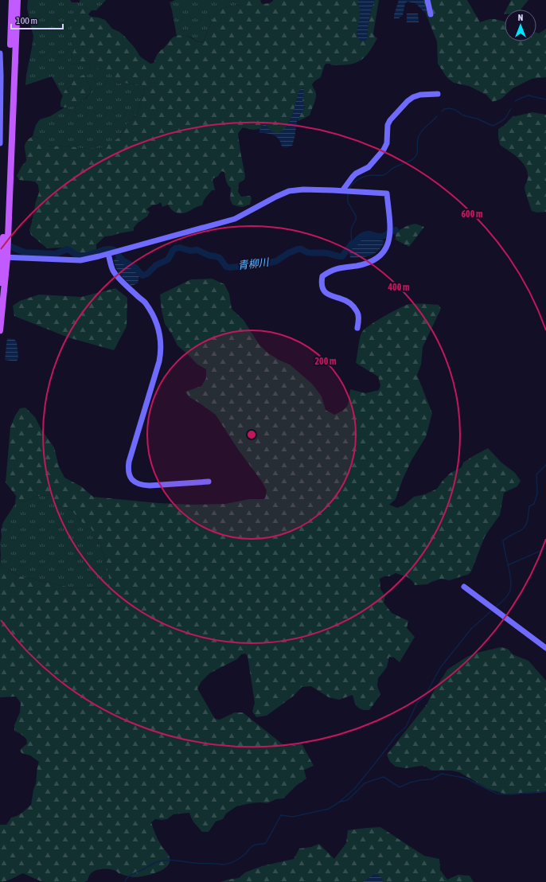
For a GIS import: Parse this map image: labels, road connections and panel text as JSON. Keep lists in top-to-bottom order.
{
  "water": ["青柳川"],
  "scale_bar": "100 m",
  "north": "top",
  "rings": ["600 m", "400 m", "200 m"]
}
